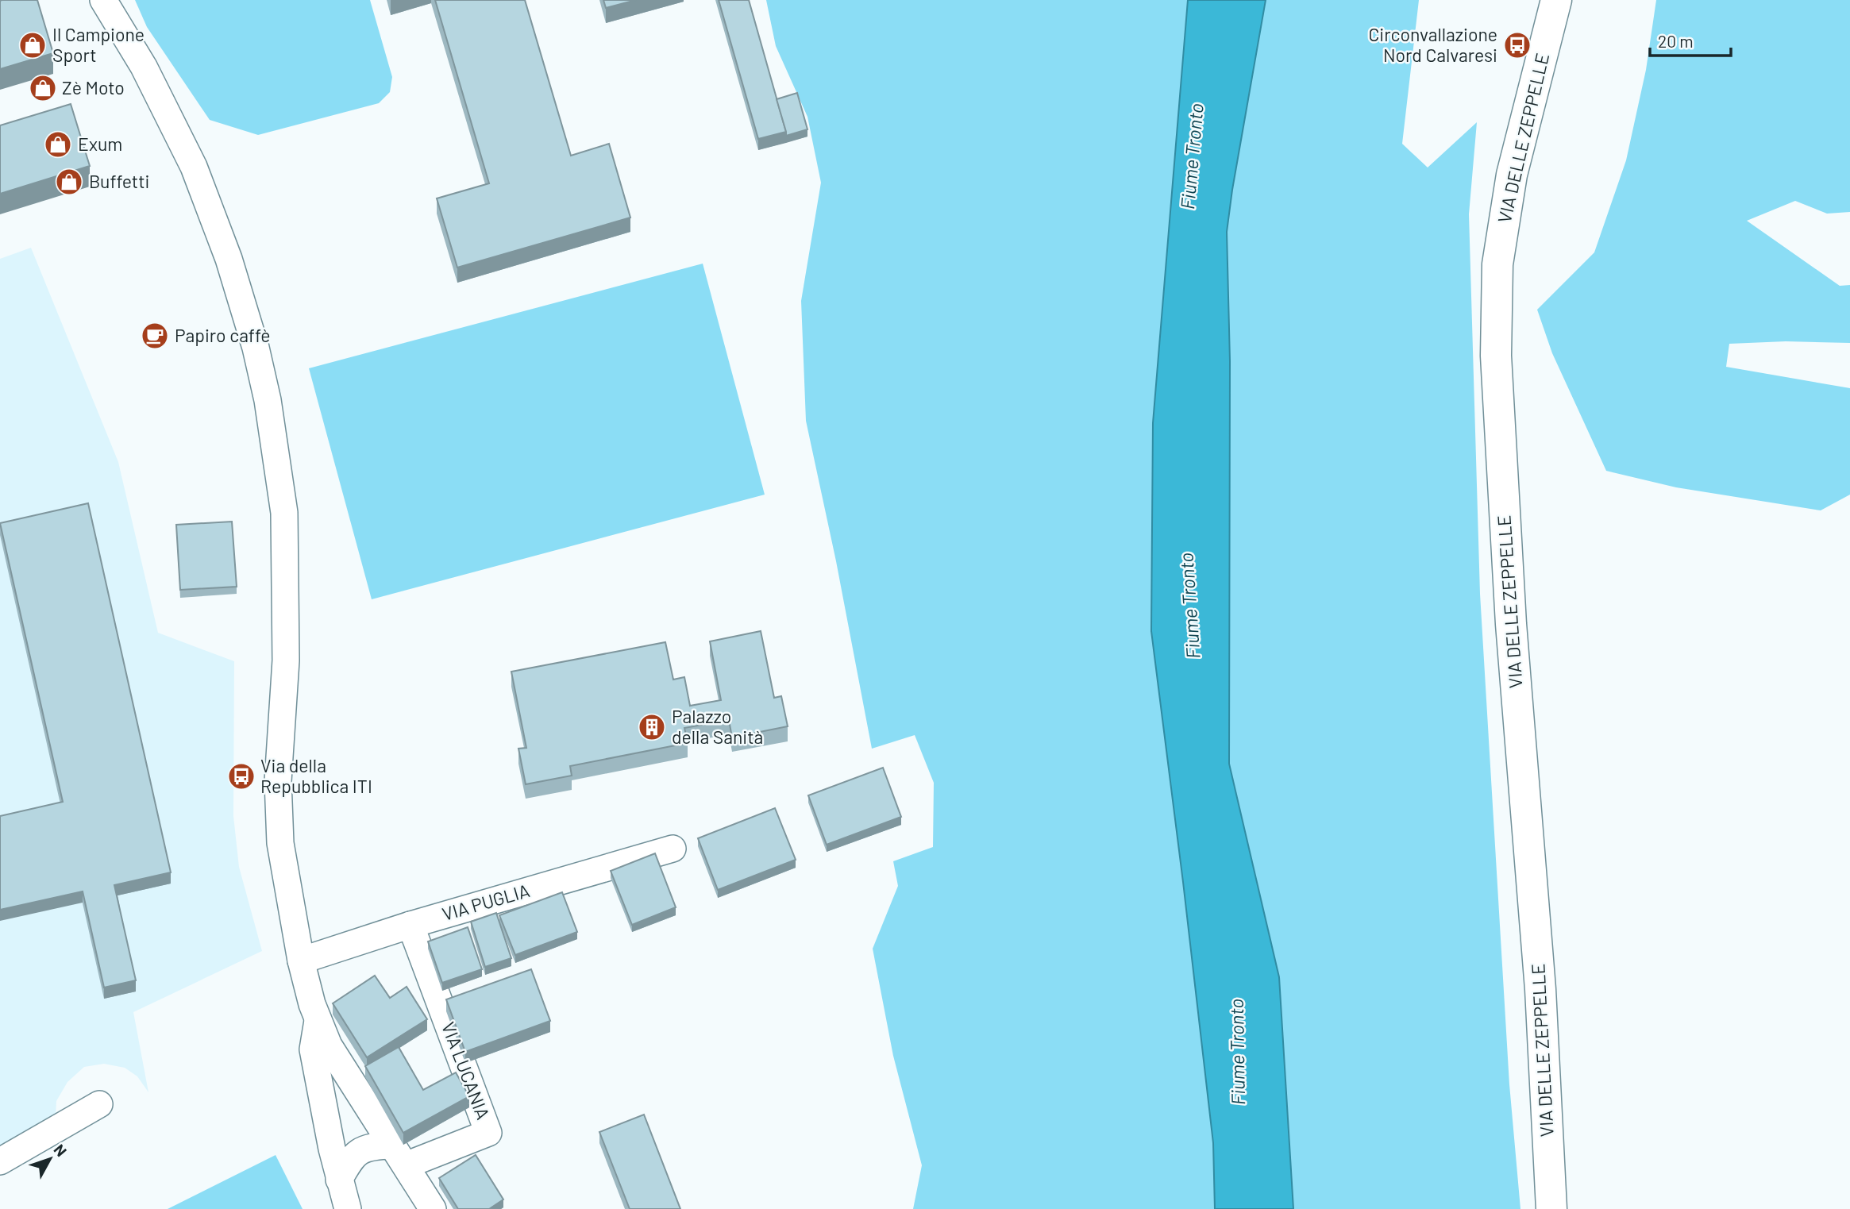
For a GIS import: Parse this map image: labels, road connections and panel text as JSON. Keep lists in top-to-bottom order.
{
  "streets": {
    "main road": ["VIA DELLE ZEPPELLE"],
    "street": ["VIA PUGLIA", "VIA LUCANIA"]
  },
  "crossings": [
    ["VIA PUGLIA", "VIA LUCANIA"]
  ],
  "water": ["Fiume Tronto"],
  "places": {
    "shop": [
      "Il Campione Sport",
      "Zè Moto",
      "Exum",
      "Buffetti"
    ],
    "bus stop": ["Circonvallazione Nord Calvaresi", "Via della Repubblica ITI"],
    "cafe": ["Papiro caffè"],
    "building": ["Palazzo della Sanità"]
  },
  "scale_bar": "20 m",
  "north": "top right"
}
